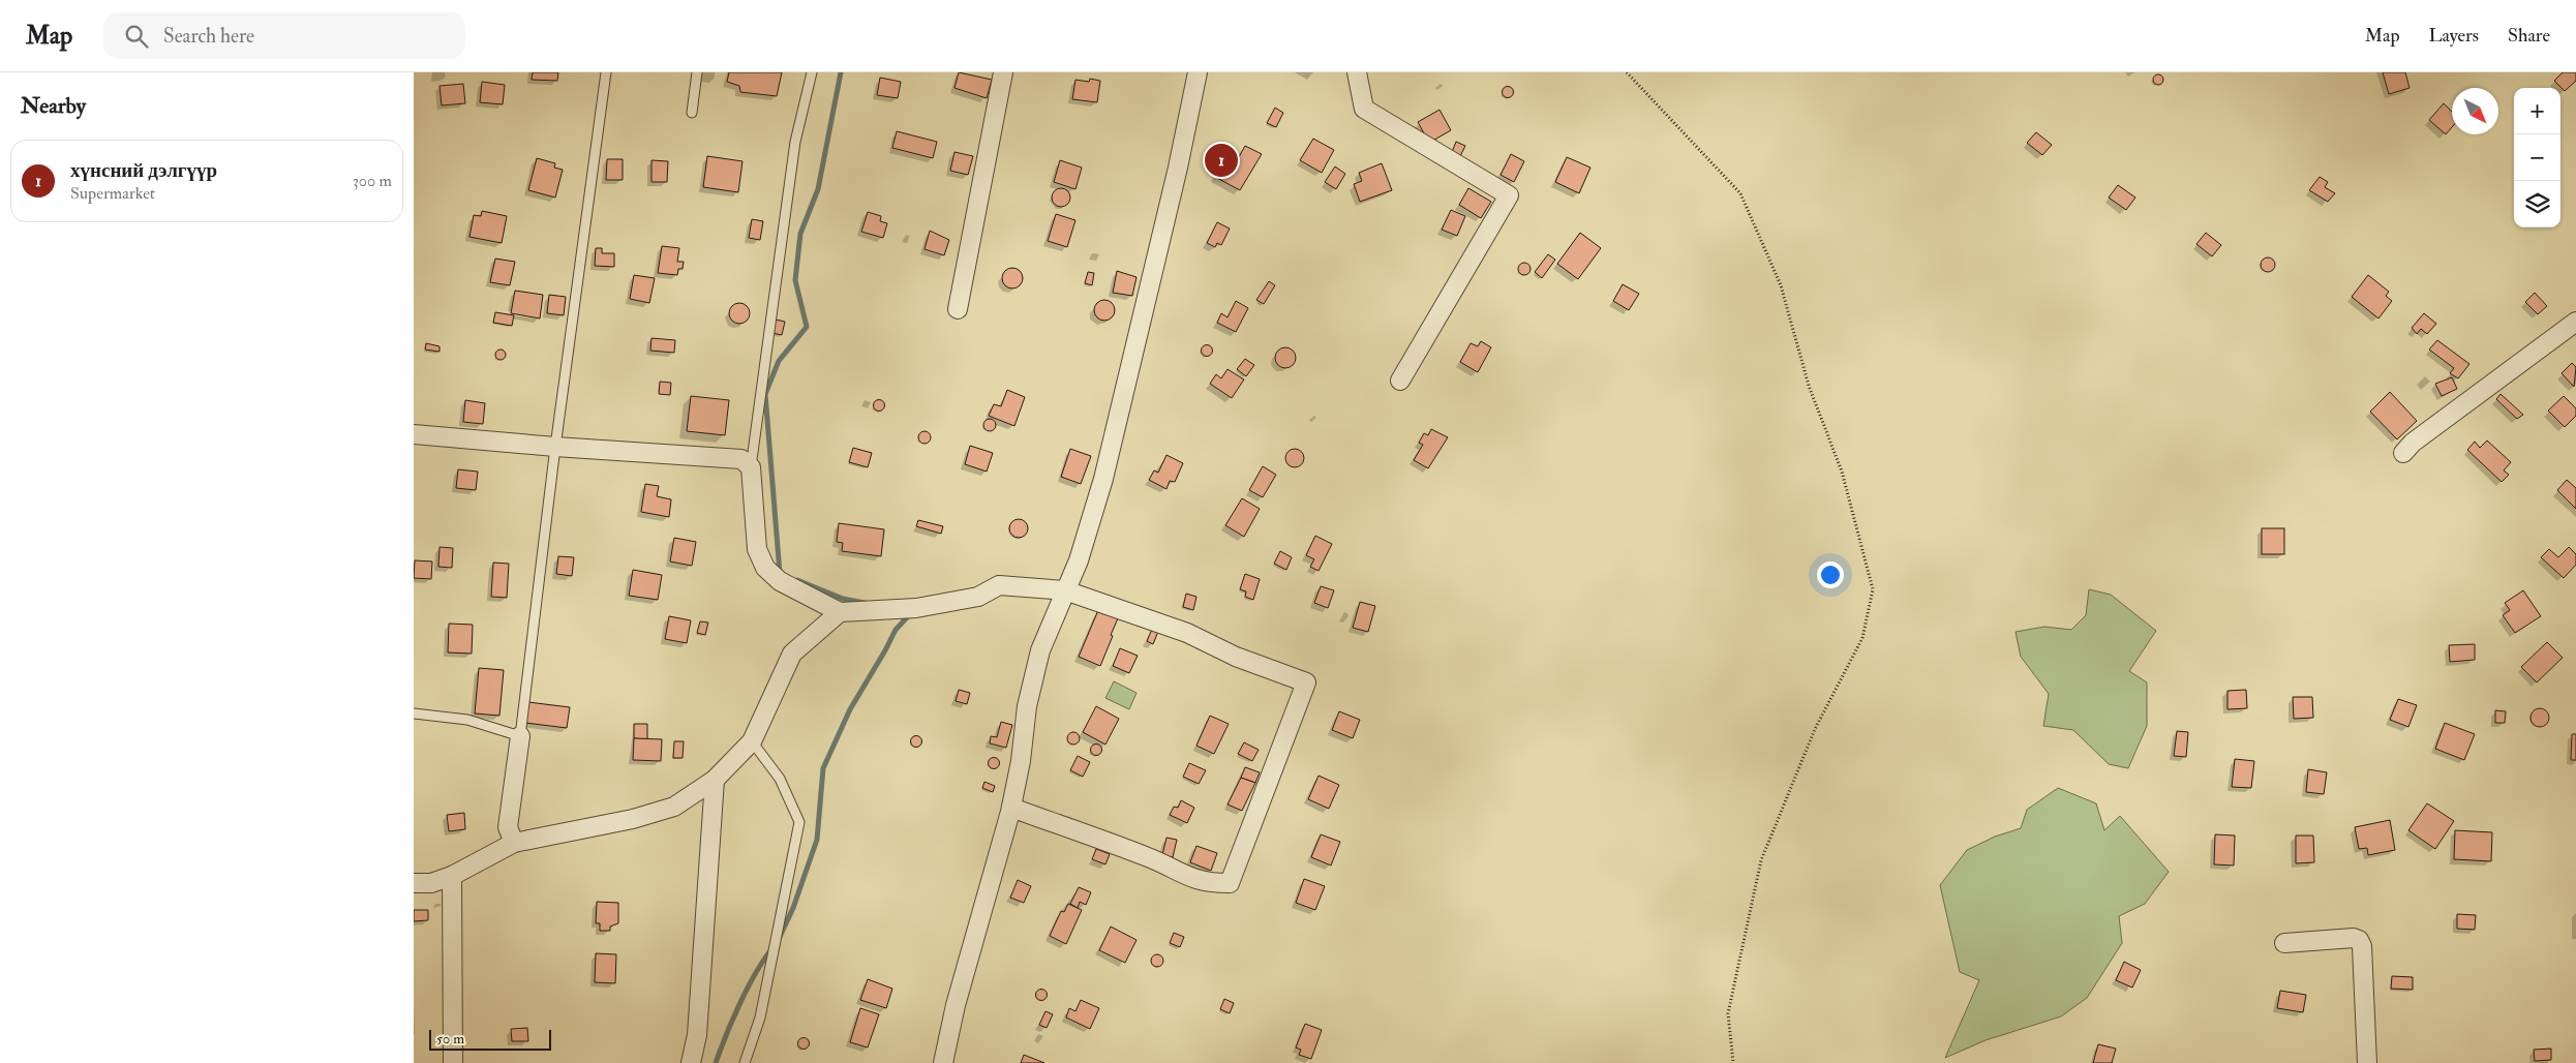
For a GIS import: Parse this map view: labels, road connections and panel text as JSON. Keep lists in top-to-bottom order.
{
  "scale_bar": "50 m",
  "north": "bottom right",
  "page": {
    "header": "Map",
    "search": "Search here",
    "nav": ["Map", "Layers", "Share"],
    "heading": "Nearby",
    "map_buttons": ["+", "−"],
    "list": [
      {
        "mark": "1",
        "name": "хүнсний дэлгүүр",
        "note": "Supermarket",
        "value": "300 m"
      }
    ],
    "pins": "1",
    "scale": "50 m"
  }
}
